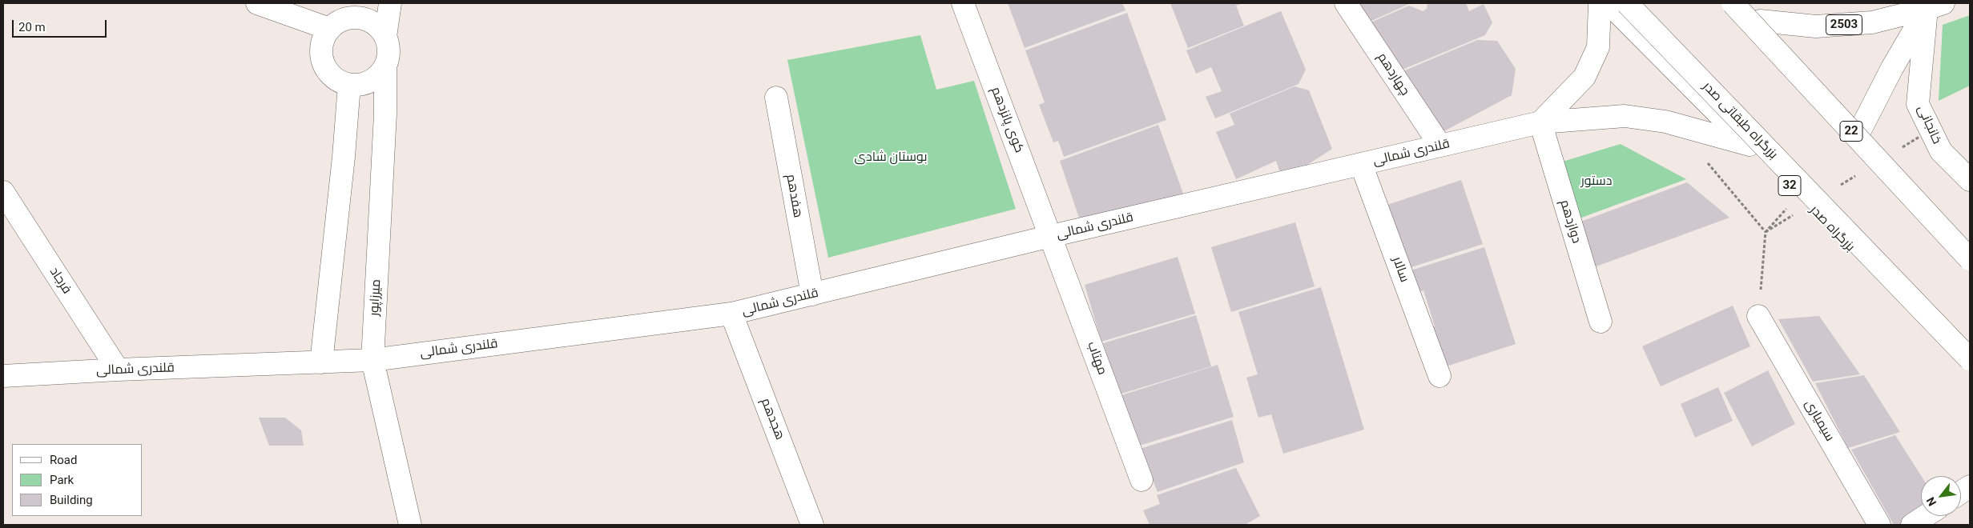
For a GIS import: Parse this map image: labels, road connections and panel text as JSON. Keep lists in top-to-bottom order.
{
  "streets": {
    "main road": [
      "2503",
      "چهاردهم",
      "کوی پانزدهم",
      "بزرگراه طبقاتی صدر",
      "خانجانی",
      "22",
      "قلندری شمالی",
      "32",
      "هفدهم",
      "دوازدهم",
      "بزرگراه صدر",
      "سالار",
      "فرجاد",
      "میرزاپور",
      "مهتاب",
      "هجدهم",
      "سیمیاری"
    ]
  },
  "crossings": [
    ["2503", "خانجانی"],
    ["چهاردهم", "قلندری شمالی"],
    ["کوی پانزدهم", "قلندری شمالی"],
    ["کوی پانزدهم", "مهتاب"],
    ["قلندری شمالی", "هفدهم"],
    ["قلندری شمالی", "دوازدهم"],
    ["قلندری شمالی", "بزرگراه صدر"],
    ["قلندری شمالی", "سالار"],
    ["قلندری شمالی", "فرجاد"],
    ["قلندری شمالی", "میرزاپور"],
    ["قلندری شمالی", "مهتاب"],
    ["قلندری شمالی", "هجدهم"]
  ],
  "parks": ["بوستان شادی", "دستور"],
  "legend": ["Road", "Park", "Building"],
  "scale_bar": "20 m",
  "north": "bottom left"
}
